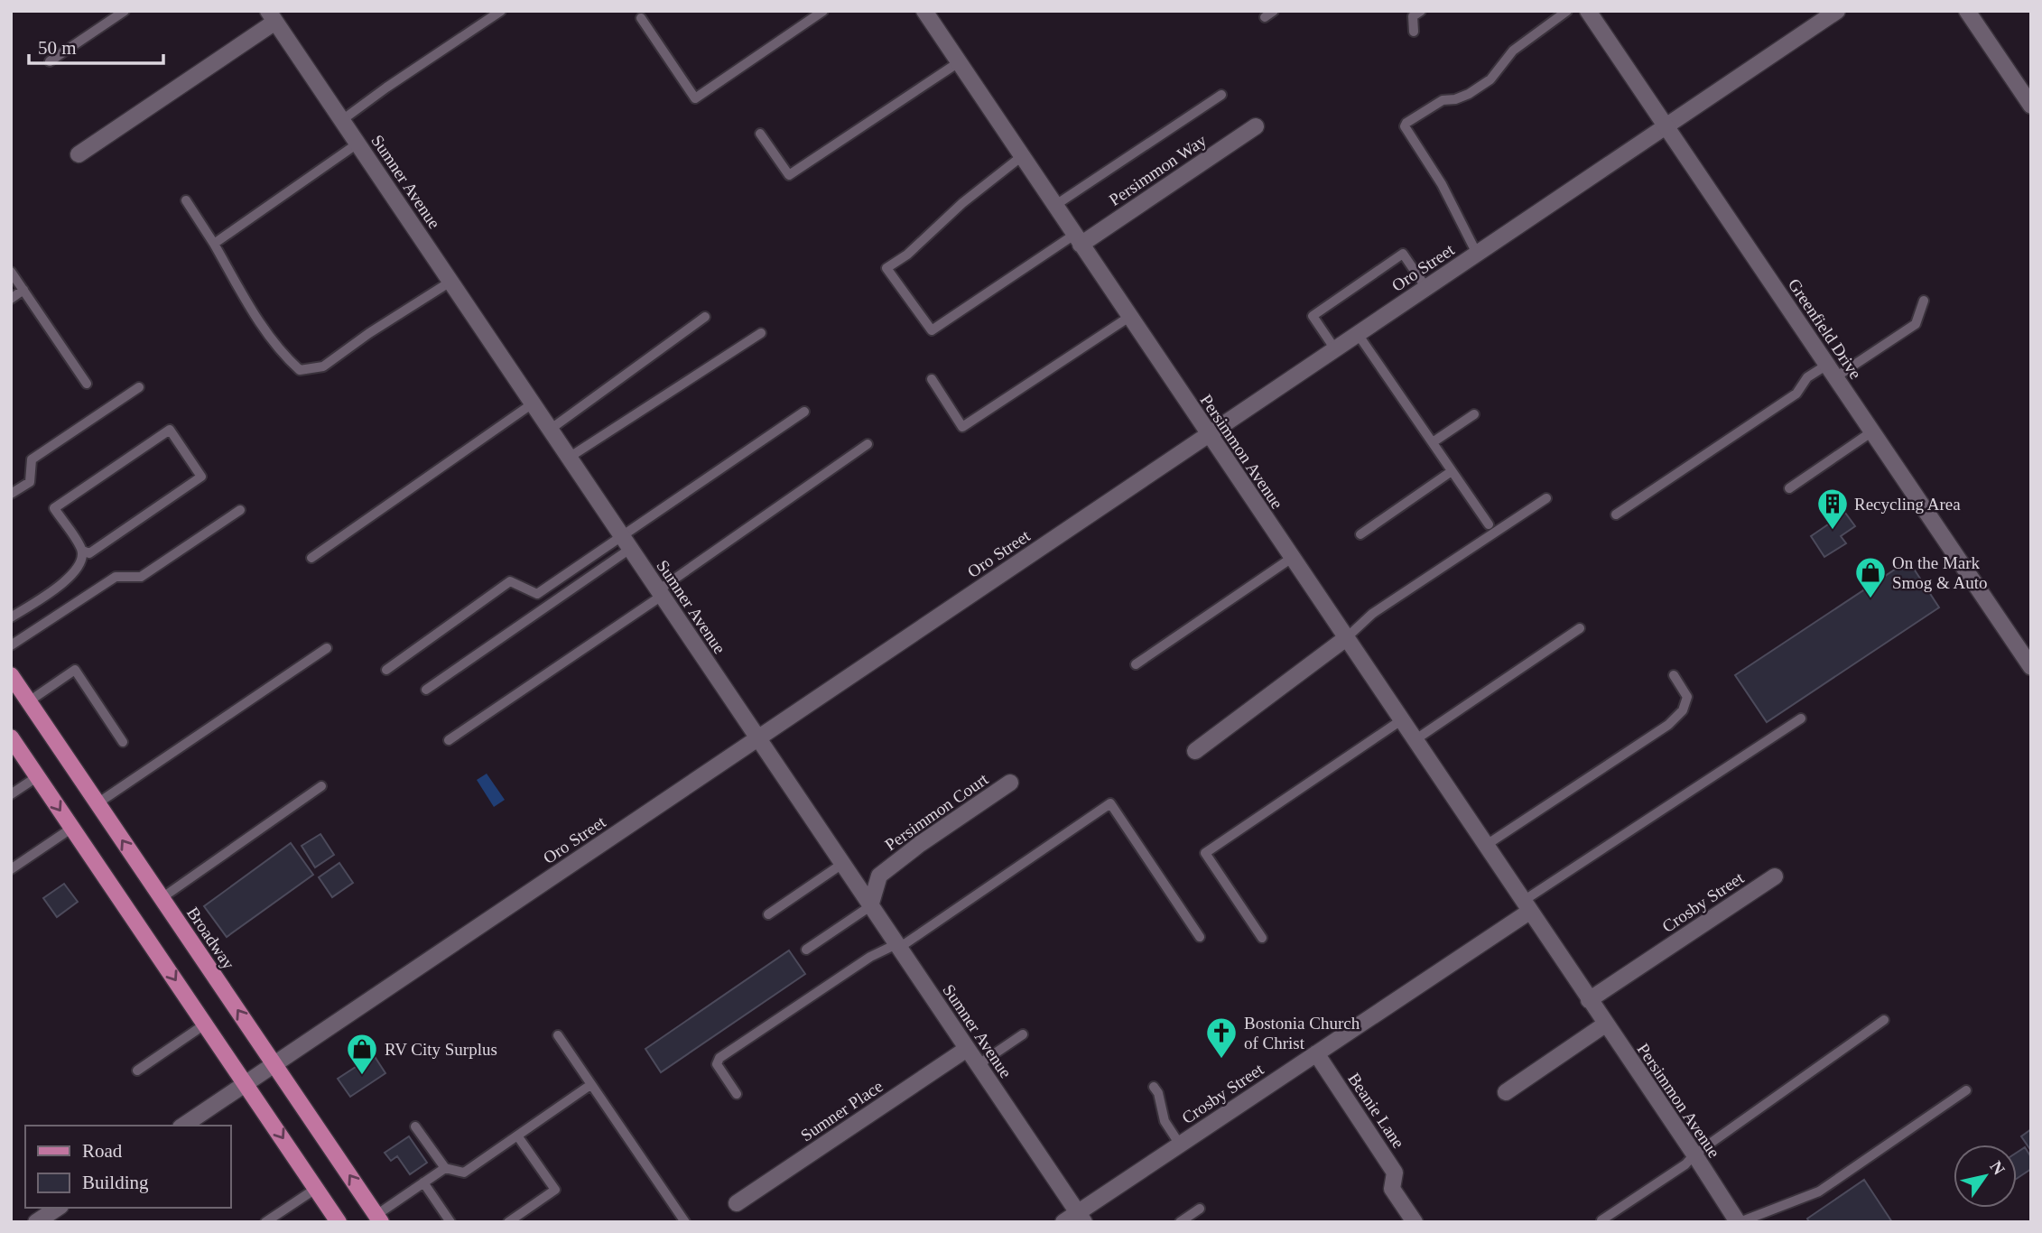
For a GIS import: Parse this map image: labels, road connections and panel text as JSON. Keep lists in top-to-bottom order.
{
  "streets": {
    "main road": ["Broadway"],
    "street": [
      "Persimmon Way",
      "Sumner Avenue",
      "Oro Street",
      "Greenfield Drive",
      "Persimmon Avenue",
      "Persimmon Court",
      "Crosby Street",
      "Sumner Place",
      "Beanie Lane"
    ]
  },
  "crossings": [
    ["Persimmon Way", "Persimmon Avenue"],
    ["Sumner Avenue", "Oro Street"],
    ["Sumner Avenue", "Persimmon Court"],
    ["Sumner Avenue", "Crosby Street"],
    ["Sumner Avenue", "Sumner Place"],
    ["Oro Street", "Greenfield Drive"],
    ["Oro Street", "Persimmon Avenue"],
    ["Oro Street", "Broadway"],
    ["Persimmon Avenue", "Crosby Street"],
    ["Crosby Street", "Beanie Lane"]
  ],
  "places": {
    "building": ["Recycling Area"],
    "shop": ["On the Mark Smog & Auto", "RV City Surplus"],
    "church": ["Bostonia Church of Christ"]
  },
  "legend": ["Road", "Building"],
  "scale_bar": "50 m",
  "north": "top right"
}
